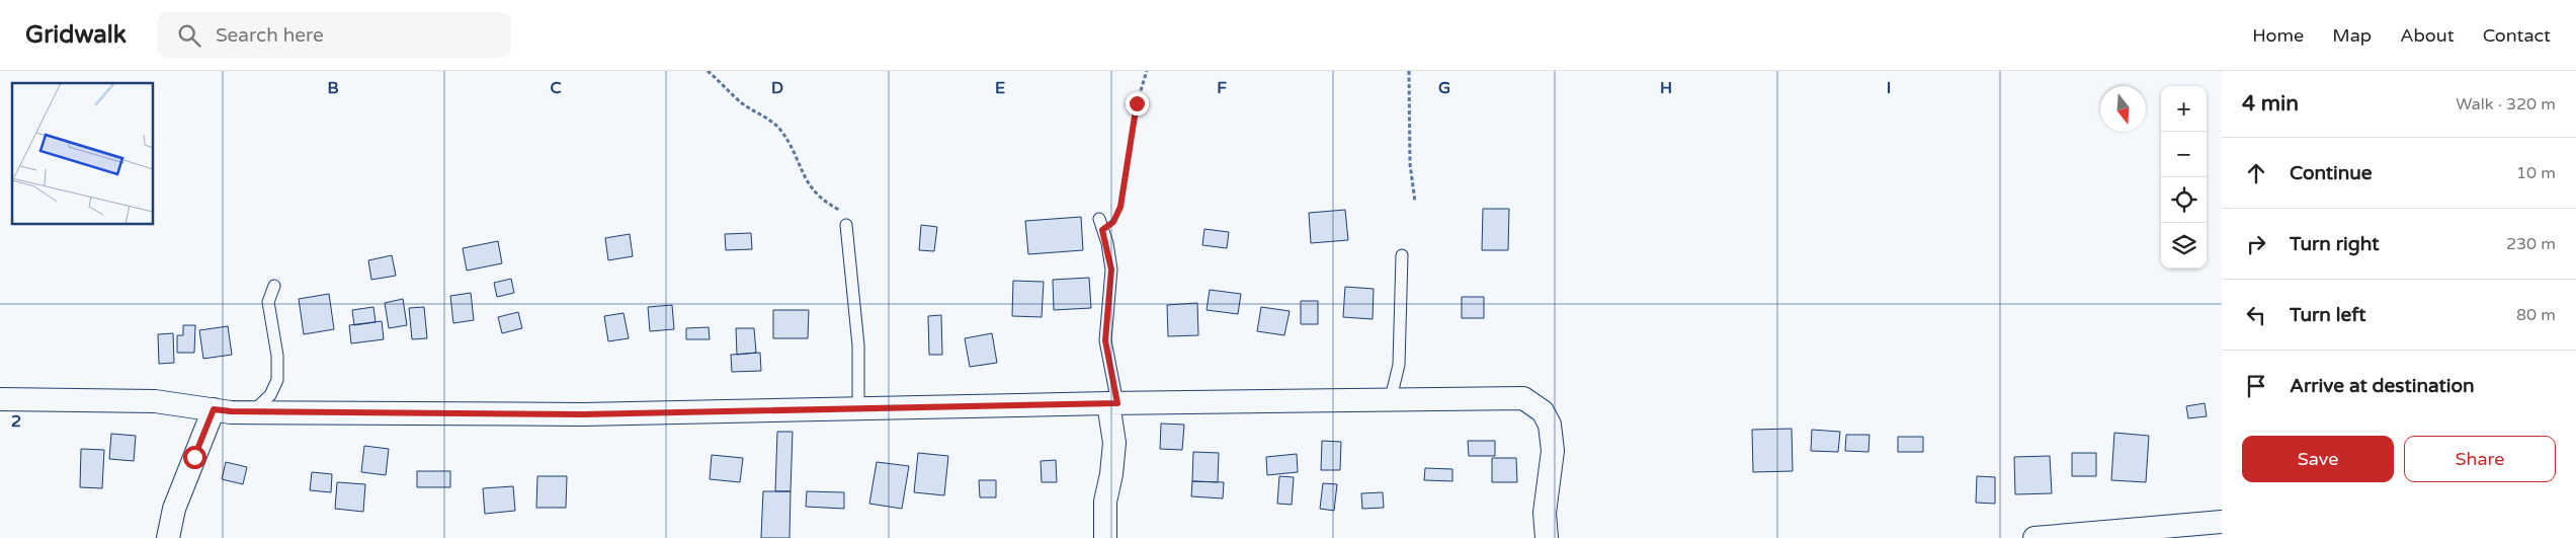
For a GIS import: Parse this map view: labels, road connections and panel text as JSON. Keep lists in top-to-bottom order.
{
  "north": "bottom",
  "page": {
    "header": "Gridwalk",
    "search": "Search here",
    "nav": [
      "Home",
      "Map",
      "About",
      "Contact"
    ],
    "heading": ["4 min", "Walk · 320 m"],
    "map_buttons": ["+", "−"],
    "list": [
      ["Continue", "10 m"],
      ["Turn right", "230 m"],
      ["Turn left", "80 m"],
      "Arrive at destination"
    ],
    "buttons": ["Save", "Share"]
  },
  "grid": {
    "columns": [
      "B",
      "C",
      "D",
      "E",
      "F",
      "G",
      "H",
      "I"
    ],
    "rows": ["2"]
  }
}
